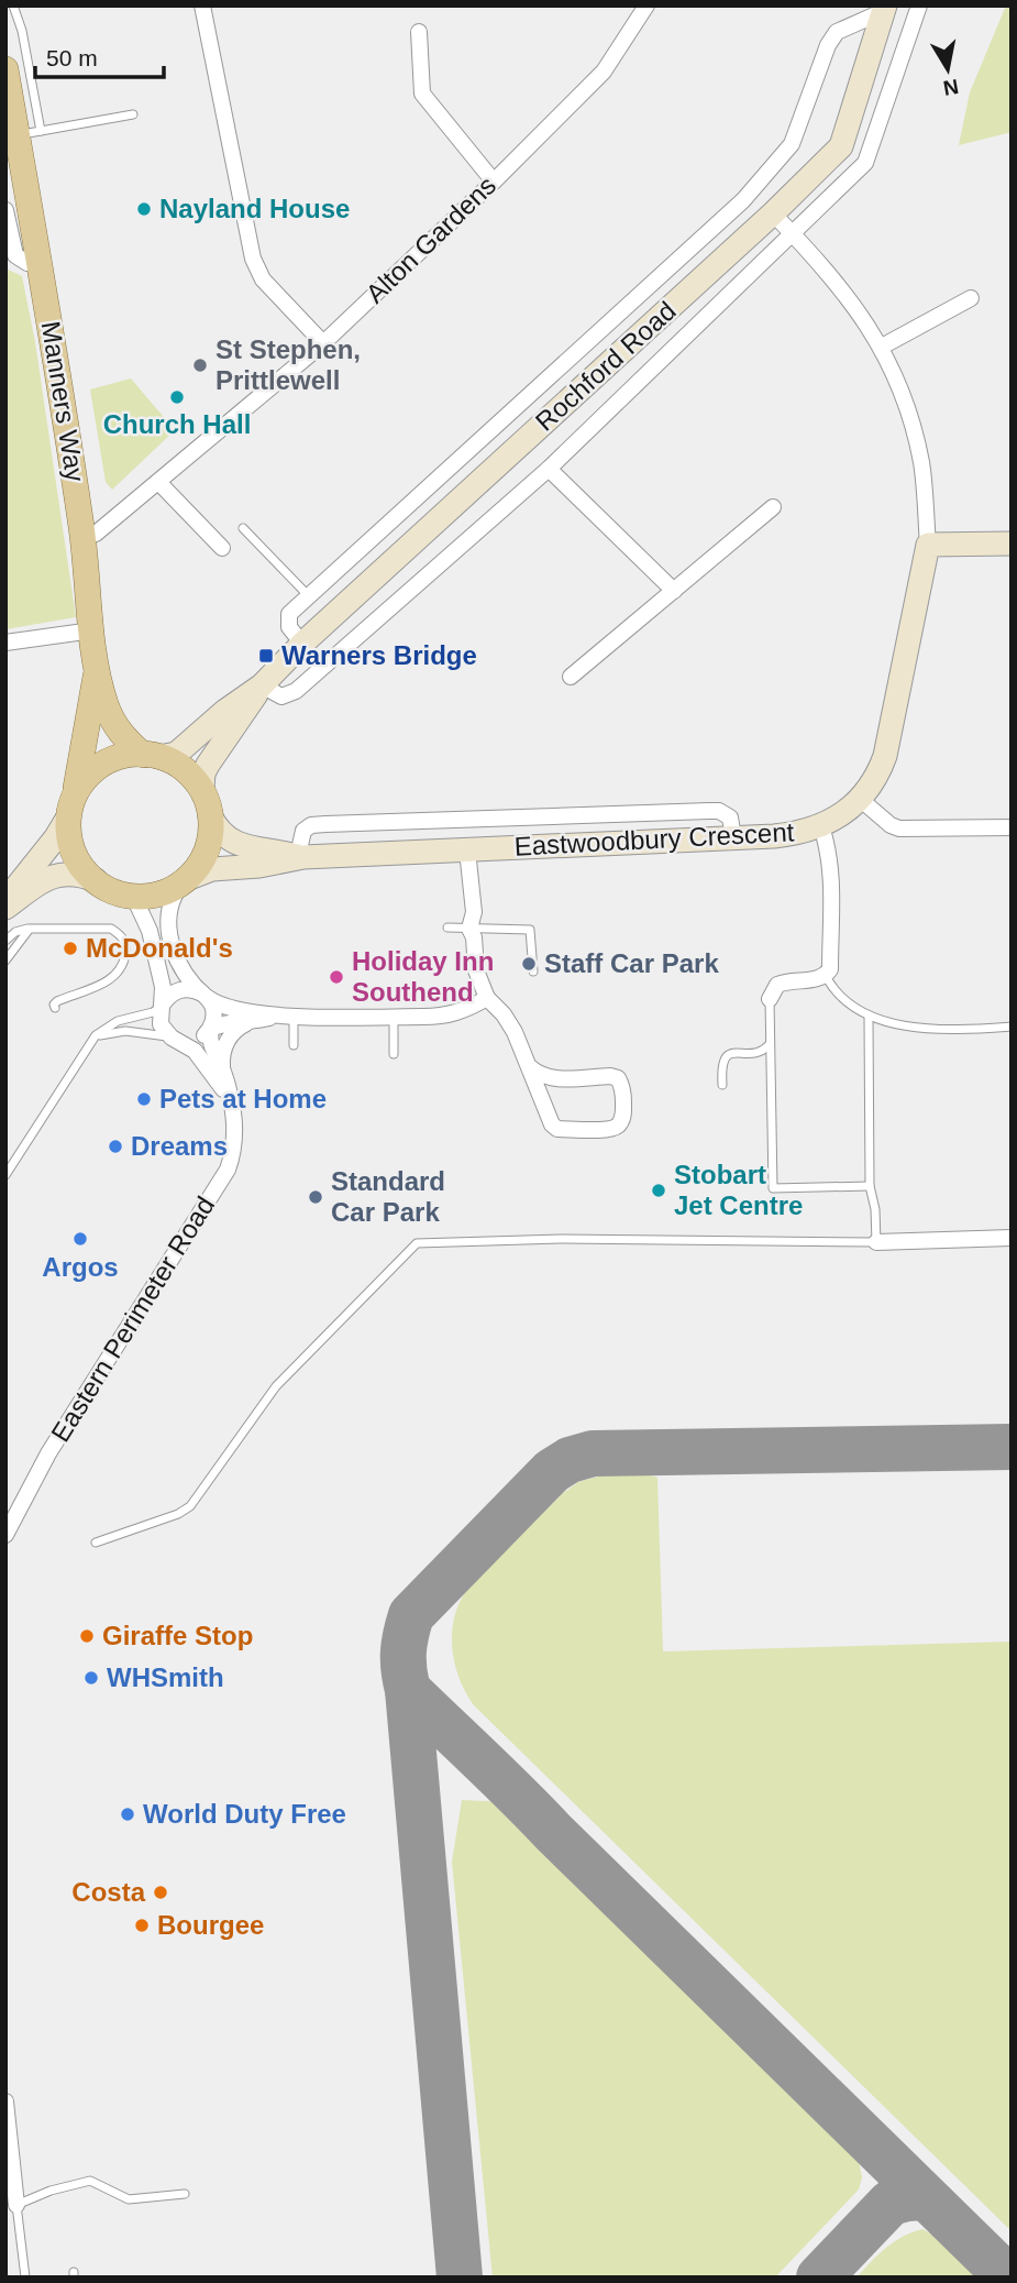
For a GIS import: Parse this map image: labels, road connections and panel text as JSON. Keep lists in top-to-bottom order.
{
  "streets": {
    "main road": ["Manners Way"],
    "street": [
      "Alton Gardens",
      "Rochford Road",
      "Eastwoodbury Crescent",
      "Eastern Perimeter Road"
    ]
  },
  "crossings": [
    ["Alton Gardens", "Manners Way"],
    ["Rochford Road", "Manners Way"],
    ["Rochford Road", "Eastwoodbury Crescent"],
    ["Manners Way", "Eastwoodbury Crescent"]
  ],
  "places": {
    "other": [
      "Nayland House",
      "St Stephen, Prittlewell",
      "Church Hall",
      "McDonald's",
      "Staff Car Park",
      "Holiday Inn Southend",
      "Pets at Home",
      "Dreams",
      "Stobart Jet Centre",
      "Standard Car Park",
      "Argos",
      "Giraffe Stop",
      "WHSmith",
      "World Duty Free",
      "Costa",
      "Bourgee"
    ],
    "transit": ["Warners Bridge"]
  },
  "scale_bar": "50 m",
  "north": "bottom"
}
